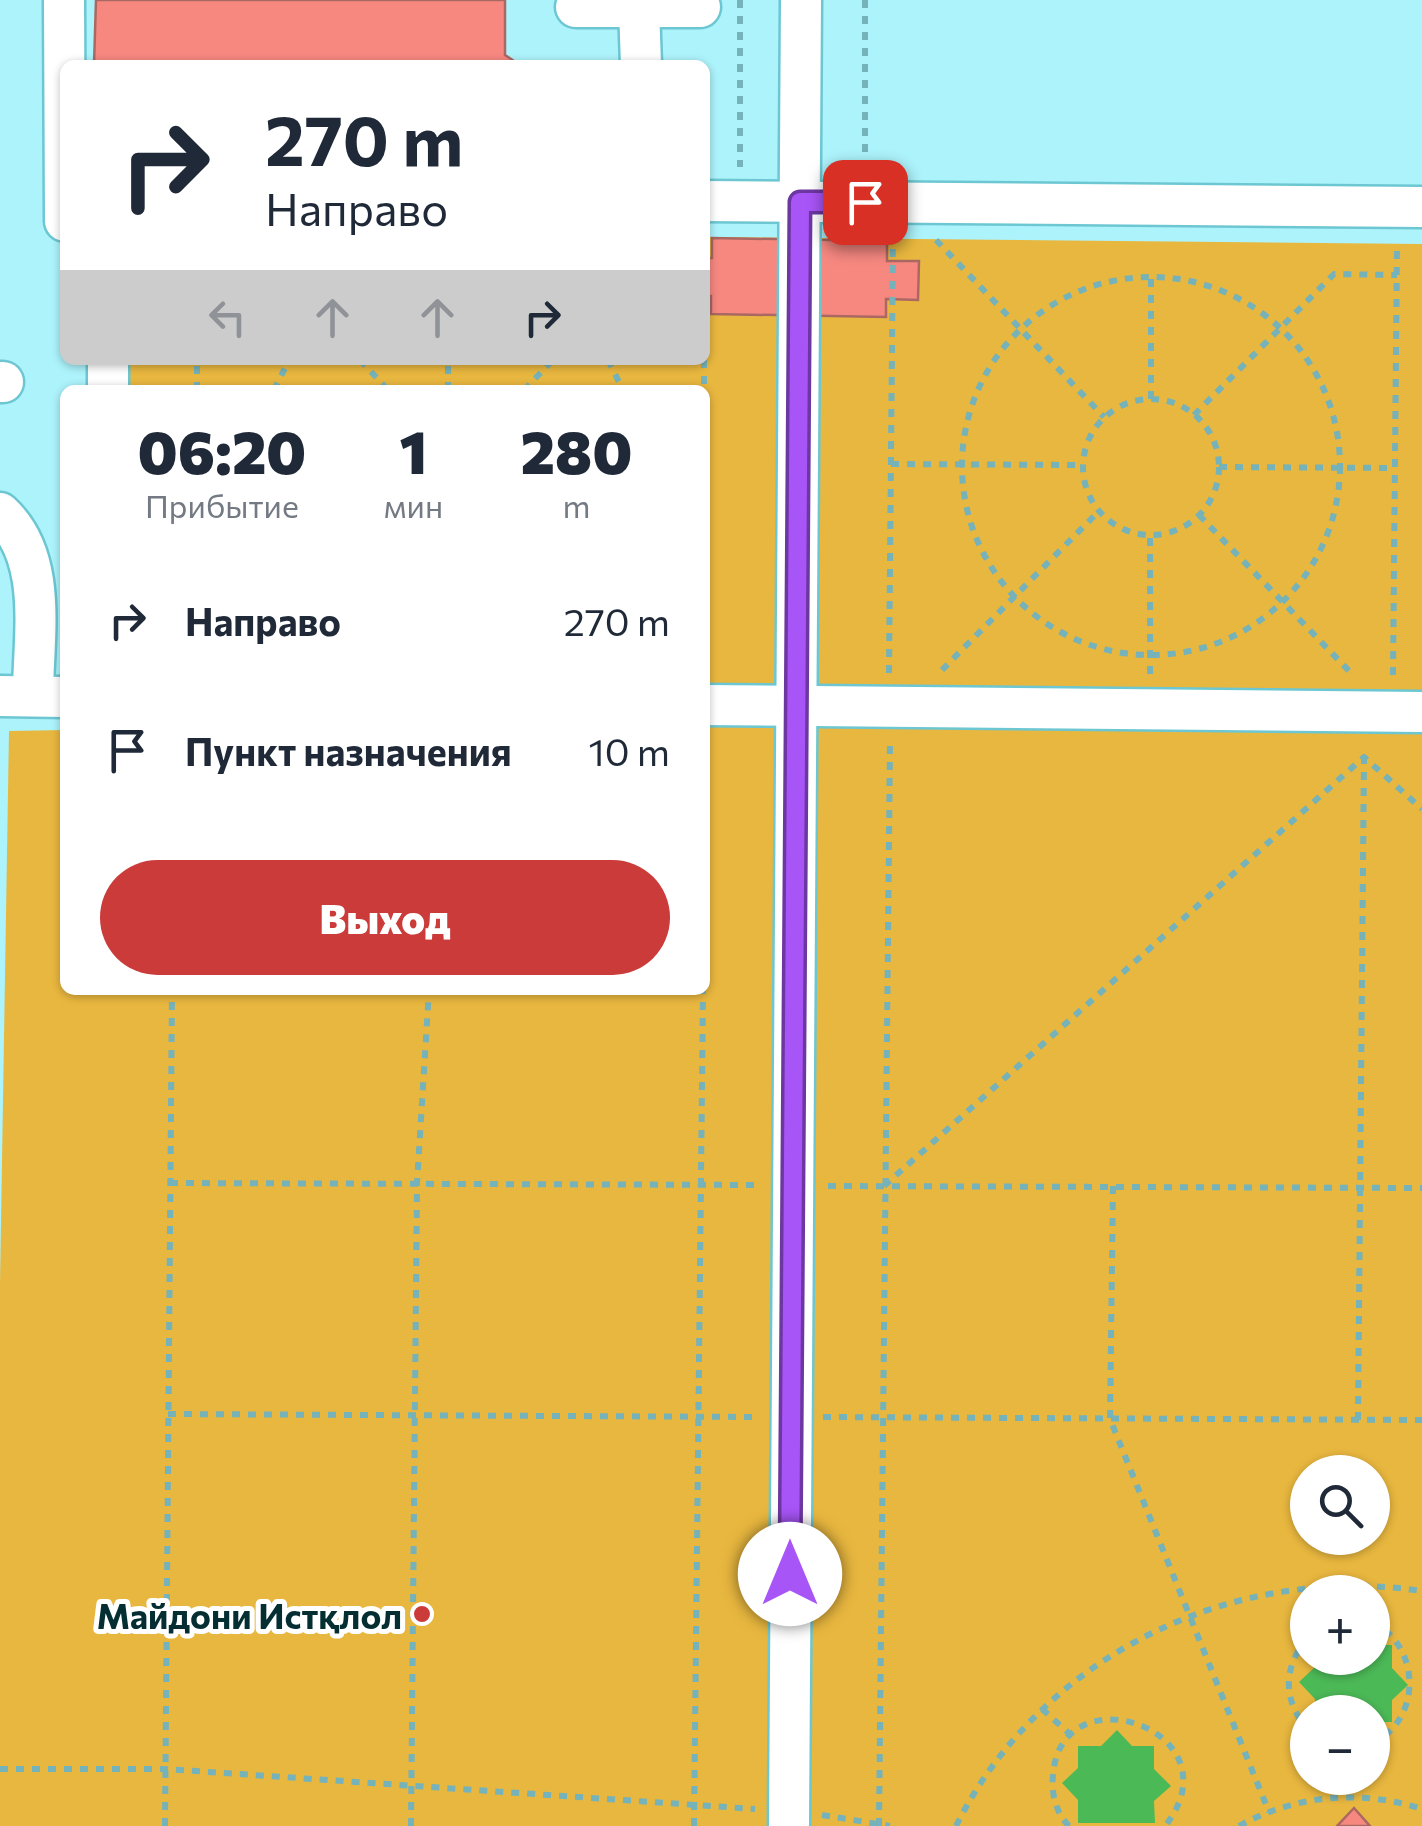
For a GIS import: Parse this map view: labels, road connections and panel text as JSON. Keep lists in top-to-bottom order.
{
  "places": ["Майдони Истқлол"],
  "page": {
    "turn": ["270 m", "Направо"],
    "eta": [
      "06:20",
      "Прибытие",
      "1",
      "мин",
      "280",
      "m"
    ],
    "list": [
      {
        "name": "Направо",
        "value": "270 m"
      },
      {
        "name": "Пункт назначения",
        "value": "10 m"
      }
    ],
    "buttons": "Выход",
    "map_buttons": ["+", "−"]
  }
}
